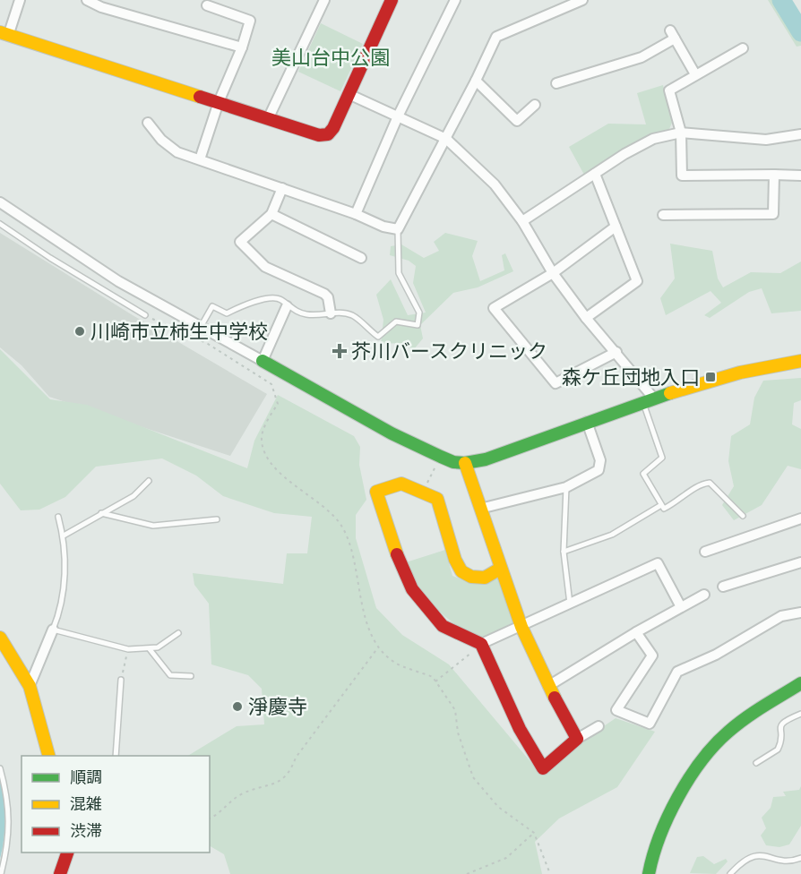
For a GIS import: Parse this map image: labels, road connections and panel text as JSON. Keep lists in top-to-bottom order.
{
  "parks": ["美山台中公園"],
  "places": {
    "other": ["川崎市立柿生中学校", "淨慶寺"],
    "health": ["芥川バースクリニック"],
    "transit": ["森ケ丘団地入口"]
  },
  "legend": ["順調", "混雑", "渋滞"]
}
